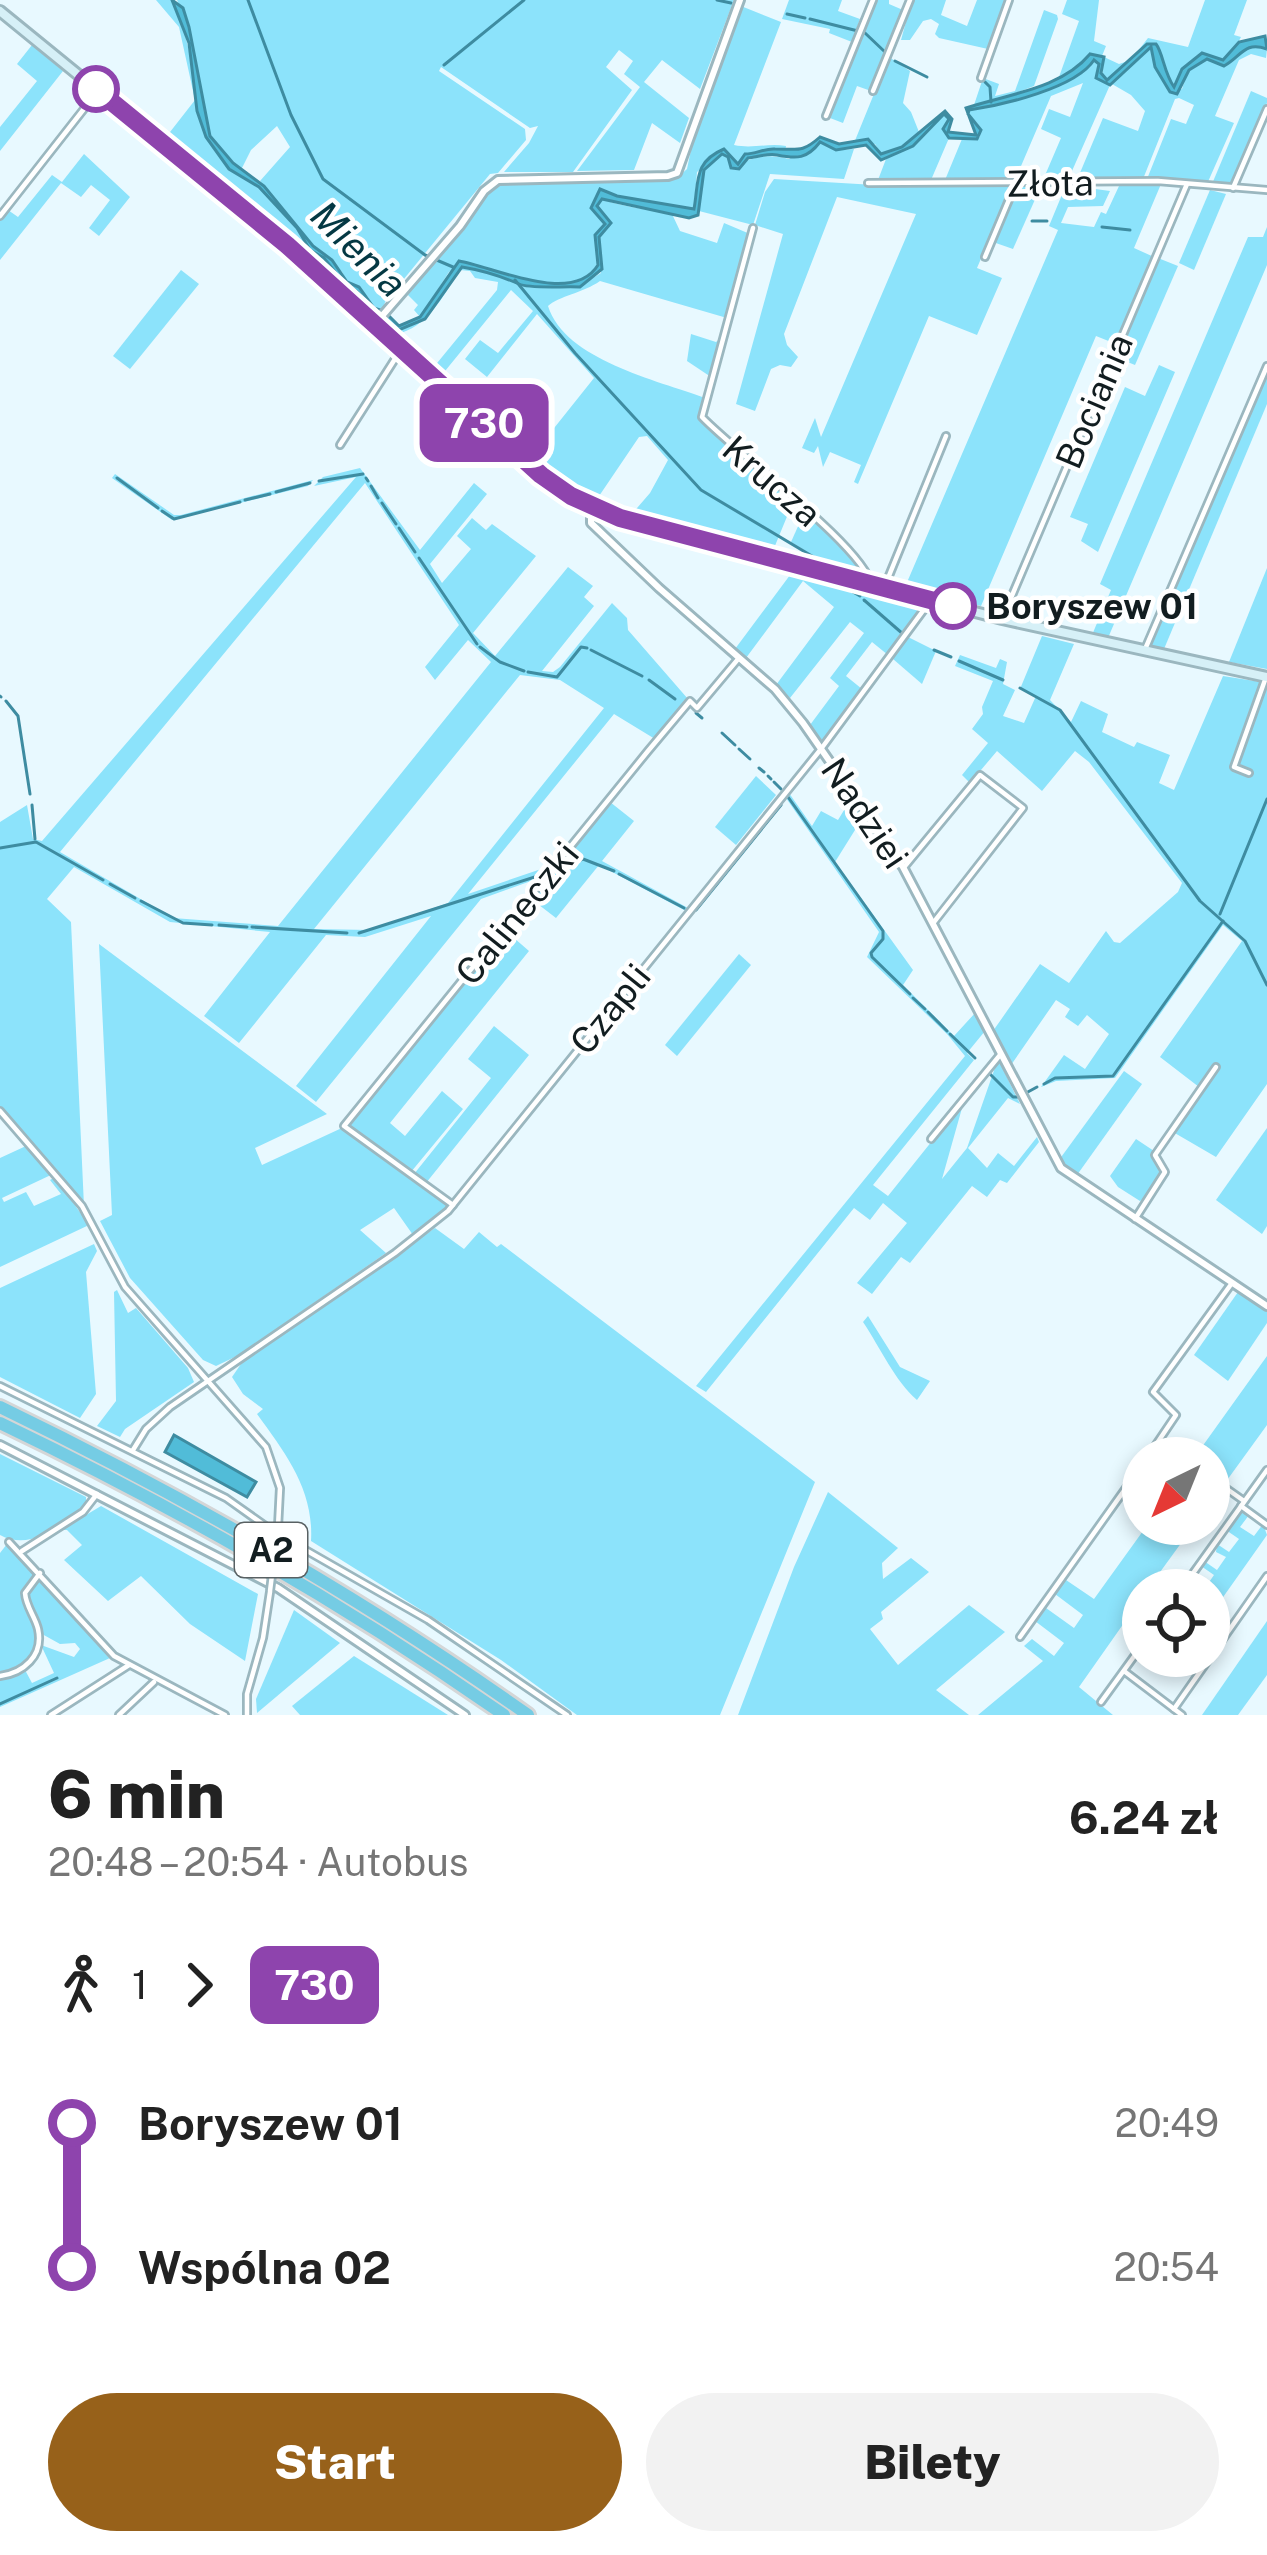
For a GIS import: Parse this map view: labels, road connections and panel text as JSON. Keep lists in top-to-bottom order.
{
  "streets": {
    "highway": ["A2"],
    "street": [
      "Złota",
      "Bociania",
      "Krucza",
      "Nadziei",
      "Calineczki",
      "Czapli"
    ]
  },
  "crossings": [
    ["Złota", "Bociania"],
    ["Nadziei", "Calineczki"],
    ["Nadziei", "Czapli"],
    ["Calineczki", "Czapli"]
  ],
  "water": ["Mienia"],
  "places": ["Boryszew 01"],
  "lines": ["bus line 730"],
  "north": "bottom left",
  "page": {
    "on_map": "730",
    "heading": ["6 min", "20:48 – 20:54 · Autobus", "6.24 zł"],
    "legs": ["1", "730"],
    "list": [
      {
        "name": "Boryszew 01",
        "value": "20:49"
      },
      {
        "name": "Wspólna 02",
        "value": "20:54"
      }
    ],
    "buttons": ["Start", "Bilety"]
  }
}
